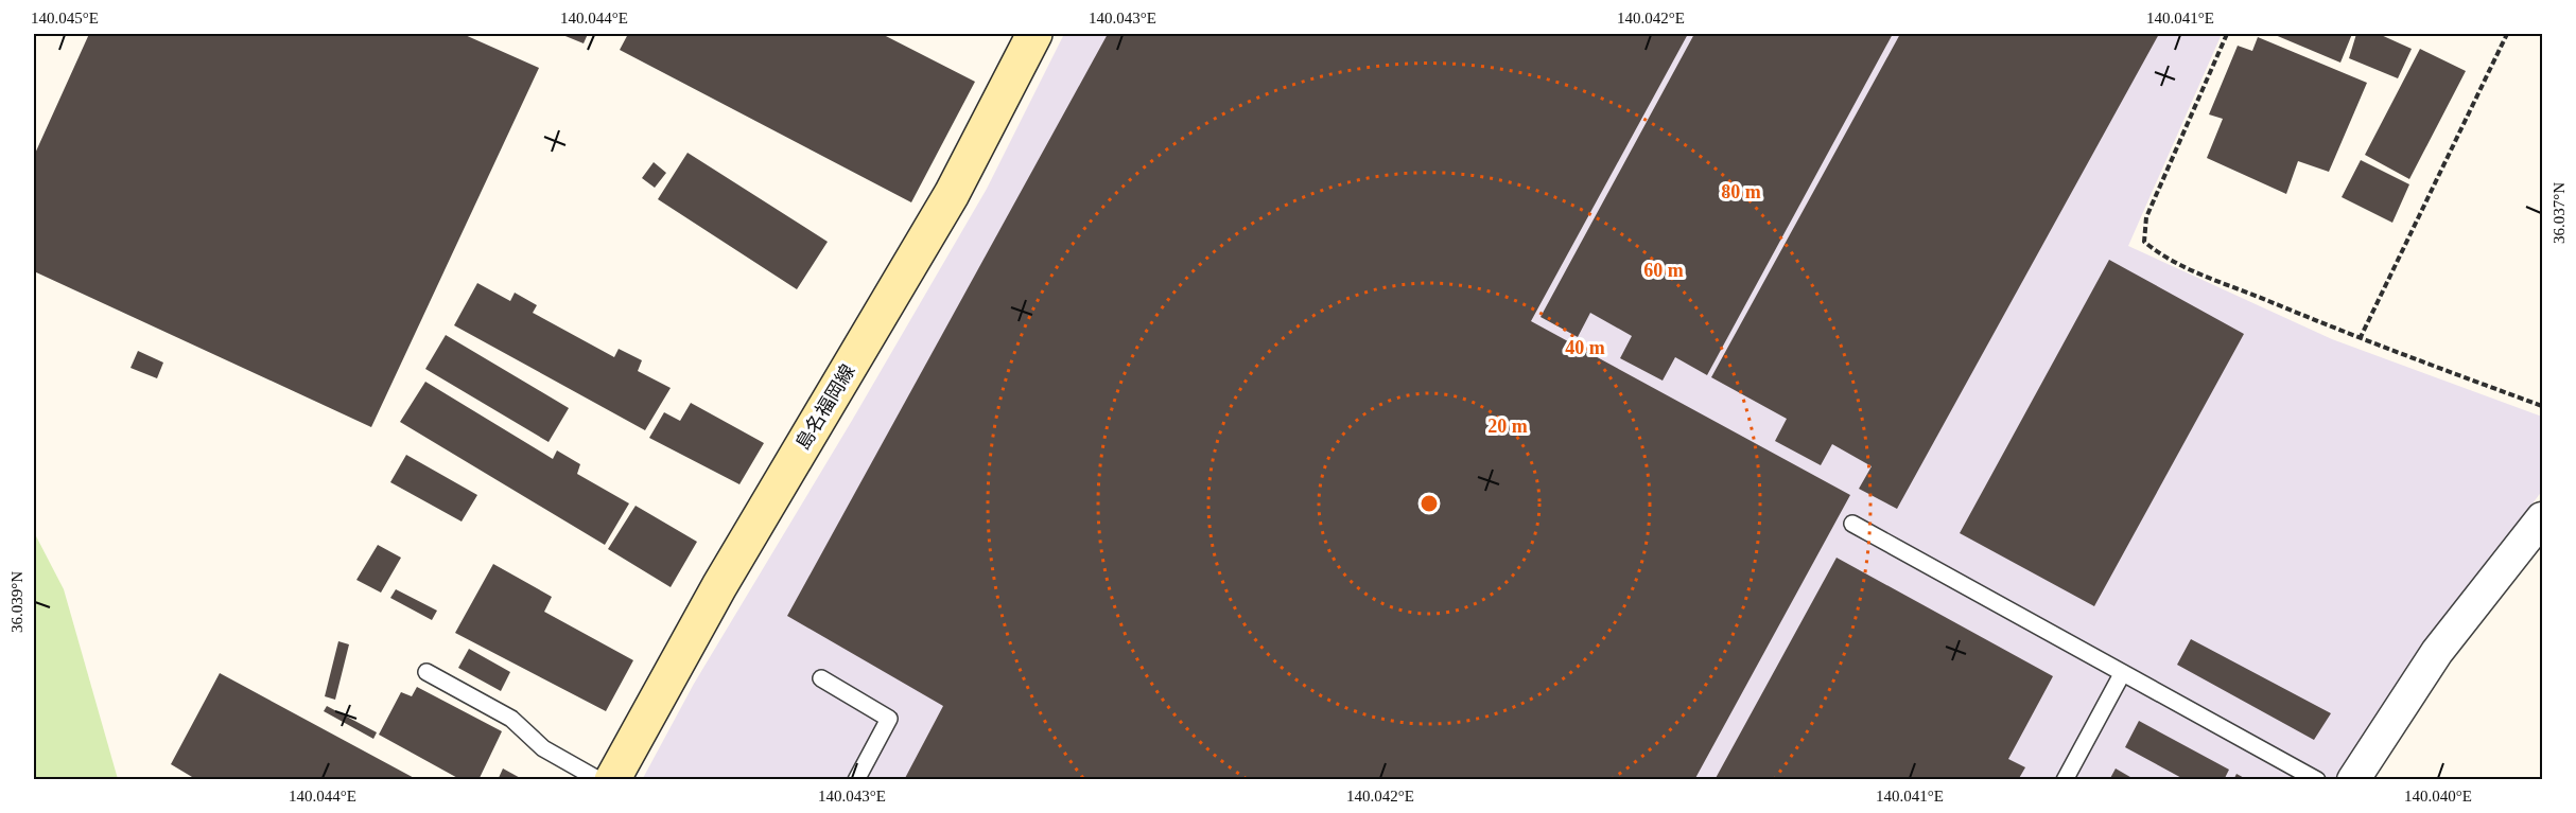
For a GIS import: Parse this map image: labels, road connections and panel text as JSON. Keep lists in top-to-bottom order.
{
  "streets": {
    "main road": ["島名福岡線"]
  },
  "coordinates": [
    "140.045°E",
    "140.044°E",
    "140.043°E",
    "140.042°E",
    "140.041°E",
    "36.037°N",
    "36.039°N",
    "140.040°E"
  ],
  "rings": [
    "80 m",
    "60 m",
    "40 m",
    "20 m"
  ]
}
